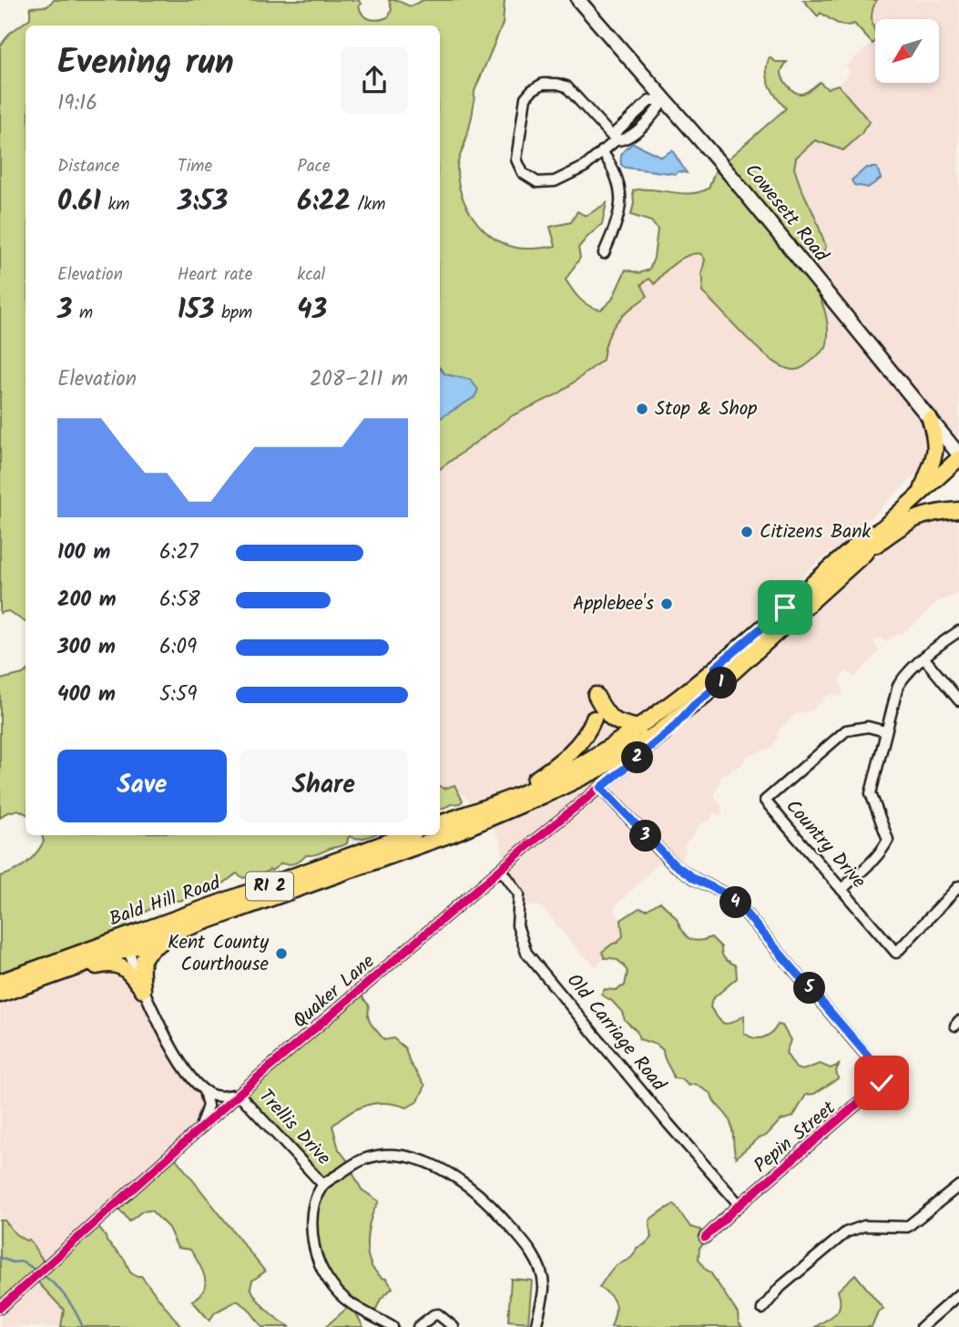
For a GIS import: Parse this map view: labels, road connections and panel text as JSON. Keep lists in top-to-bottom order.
{
  "streets": {
    "main road": [
      "Cowesett Road",
      "RI 2",
      "Bald Hill Road",
      "Quaker Lane"
    ],
    "street": [
      "Country Drive",
      "Old Carriage Road",
      "Trellis Drive",
      "Pepin Street"
    ]
  },
  "crossings": [
    ["Cowesett Road", "Quaker Lane"],
    ["RI 2", "Quaker Lane"],
    ["Bald Hill Road", "Quaker Lane"],
    ["Quaker Lane", "Old Carriage Road"],
    ["Quaker Lane", "Trellis Drive"],
    ["Quaker Lane", "Pepin Street"],
    ["Old Carriage Road", "Pepin Street"]
  ],
  "places": [
    "Stop & Shop",
    "Citizens Bank",
    "Applebee's",
    "Kent County Courthouse"
  ],
  "north": "bottom left",
  "page": {
    "heading": ["Evening run", "19:16"],
    "stats": [
      ["Distance", "0.61 km"],
      ["Time", "3:53"],
      ["Pace", "6:22 /km"],
      ["Elevation", "3 m"],
      ["Heart rate", "153 bpm"],
      ["kcal", "43"]
    ],
    "chart": ["Elevation", "208–211 m"],
    "list": [
      {
        "name": "100 m",
        "note": "6:27"
      },
      {
        "name": "200 m",
        "note": "6:58"
      },
      {
        "name": "300 m",
        "note": "6:09"
      },
      {
        "name": "400 m",
        "note": "5:59"
      }
    ],
    "pins": [
      "1",
      "2",
      "3",
      "4",
      "5"
    ],
    "buttons": ["Save", "Share"]
  }
}
